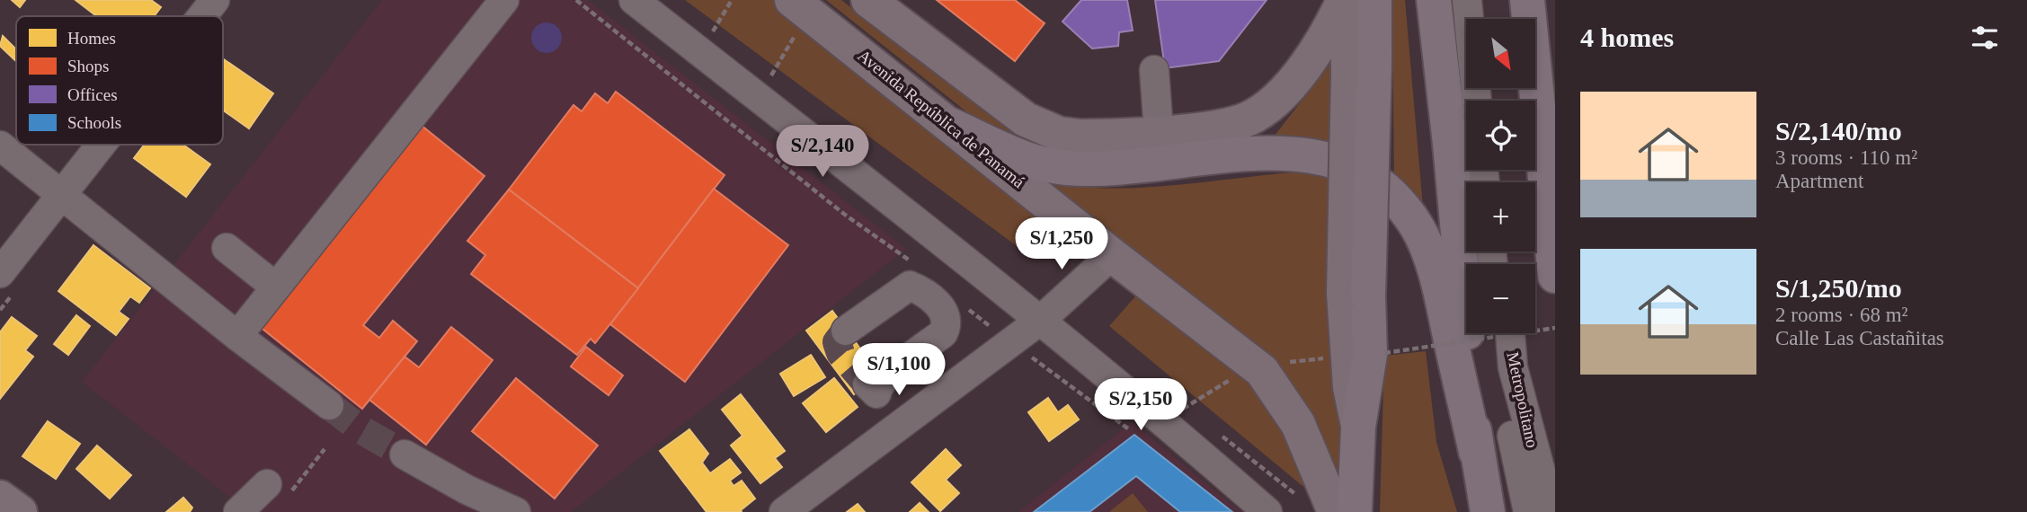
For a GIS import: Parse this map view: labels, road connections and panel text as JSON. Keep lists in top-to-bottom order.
{
  "streets": {
    "main road": ["Avenida República de Panamá"],
    "street": ["Metropolitano"]
  },
  "legend": [
    "Homes",
    "Shops",
    "Offices",
    "Schools"
  ],
  "north": "bottom right",
  "page": {
    "heading": "4 homes",
    "map_buttons": ["+", "−"],
    "list": [
      {
        "name": "S/2,140/mo",
        "note": "3 rooms · 110 m² · Apartment"
      },
      {
        "name": "S/1,250/mo",
        "note": "2 rooms · 68 m² · Calle Las Castañitas"
      }
    ],
    "price": [
      "S/2,140",
      "S/1,250",
      "S/1,100",
      "S/2,150"
    ]
  }
}
